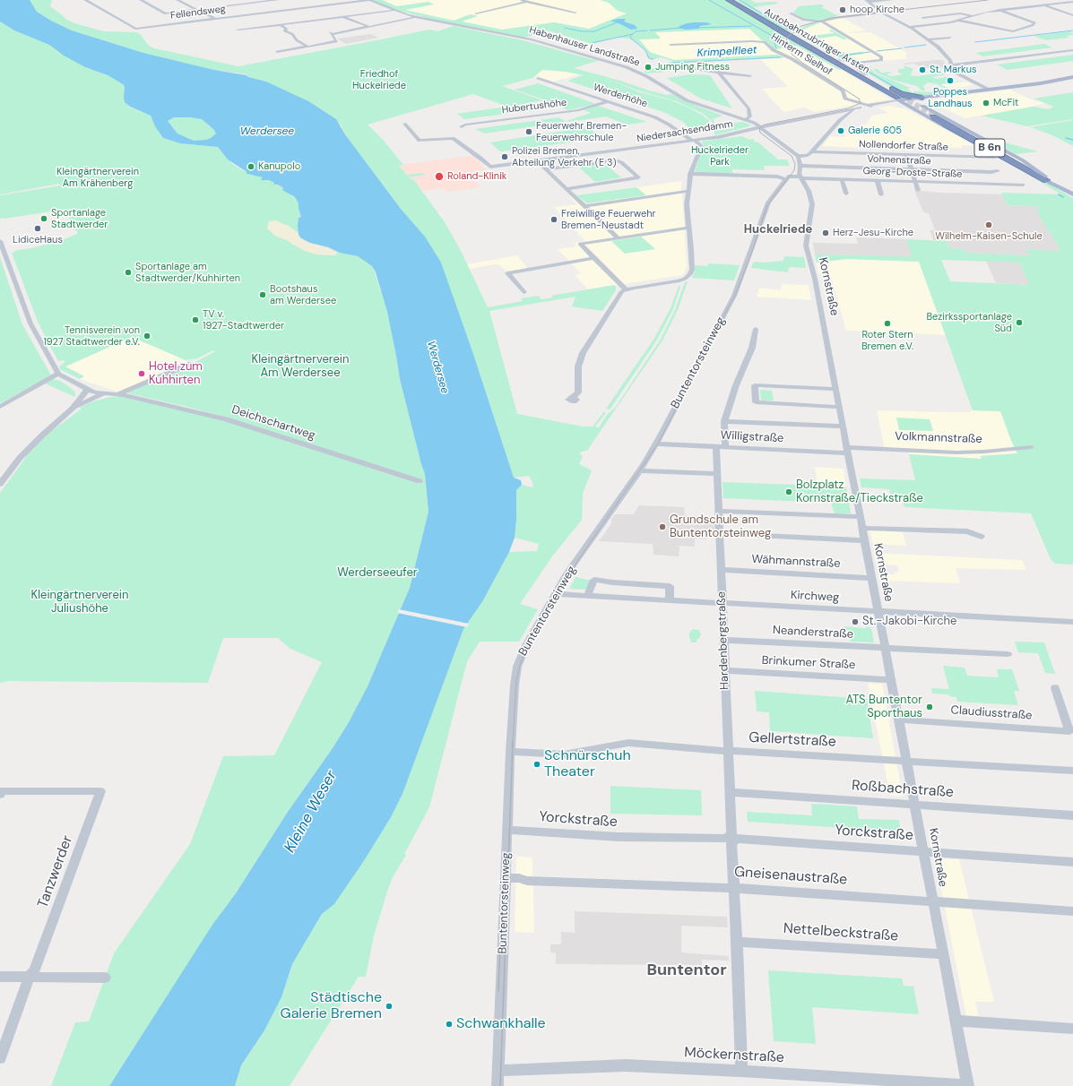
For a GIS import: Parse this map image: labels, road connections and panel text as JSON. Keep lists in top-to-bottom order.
{
  "streets": {
    "highway": ["Autobahnzubringer Arsten", "B 6n"],
    "street": [
      "Fellendsweg",
      "Habenhauser Landstraße",
      "Hinterm Sielhof",
      "Werderhöhe",
      "Hubertushöhe",
      "Niedersachsendamm",
      "Nollendorfer Straße",
      "Vohnenstraße",
      "Georg-Droste-Straße",
      "Kornstraße",
      "Buntentorsteinweg",
      "Deichschartweg",
      "Willigstraße",
      "Volkmannstraße",
      "Wähmannstraße",
      "Kirchweg",
      "Neanderstraße",
      "Hardenbergstraße",
      "Brinkumer Straße",
      "Claudiusstraße",
      "Gellertstraße",
      "Roßbachstraße",
      "Yorckstraße",
      "Tanzwerder",
      "Gneisenaustraße",
      "Nettelbeckstraße",
      "Möckernstraße"
    ]
  },
  "crossings": [
    ["Fellendsweg", "Habenhauser Landstraße"],
    ["Habenhauser Landstraße", "Niedersachsendamm"],
    ["Hinterm Sielhof", "Niedersachsendamm"],
    ["Werderhöhe", "Hubertushöhe"],
    ["Werderhöhe", "Niedersachsendamm"],
    ["Georg-Droste-Straße", "Kornstraße"],
    ["Kornstraße", "Willigstraße"],
    ["Kornstraße", "Volkmannstraße"],
    ["Kornstraße", "Wähmannstraße"],
    ["Kornstraße", "Kirchweg"],
    ["Kornstraße", "Neanderstraße"],
    ["Kornstraße", "Brinkumer Straße"],
    ["Kornstraße", "Claudiusstraße"],
    ["Kornstraße", "Gellertstraße"],
    ["Kornstraße", "Roßbachstraße"],
    ["Kornstraße", "Yorckstraße"],
    ["Kornstraße", "Gneisenaustraße"],
    ["Kornstraße", "Nettelbeckstraße"],
    ["Kornstraße", "Möckernstraße"],
    ["Buntentorsteinweg", "Willigstraße"],
    ["Buntentorsteinweg", "Kirchweg"],
    ["Buntentorsteinweg", "Gellertstraße"],
    ["Buntentorsteinweg", "Yorckstraße"],
    ["Buntentorsteinweg", "Gneisenaustraße"],
    ["Buntentorsteinweg", "Möckernstraße"],
    ["Willigstraße", "Volkmannstraße"],
    ["Willigstraße", "Hardenbergstraße"],
    ["Wähmannstraße", "Hardenbergstraße"],
    ["Kirchweg", "Hardenbergstraße"],
    ["Neanderstraße", "Hardenbergstraße"],
    ["Hardenbergstraße", "Brinkumer Straße"],
    ["Hardenbergstraße", "Gellertstraße"],
    ["Hardenbergstraße", "Roßbachstraße"],
    ["Hardenbergstraße", "Yorckstraße"],
    ["Hardenbergstraße", "Gneisenaustraße"],
    ["Hardenbergstraße", "Nettelbeckstraße"],
    ["Hardenbergstraße", "Möckernstraße"]
  ],
  "districts": ["Huckelriede", "Buntentor"],
  "water": ["Krimpelfleet", "Werdersee", "Kleine Weser"],
  "parks": [
    "Friedhof Huckelriede",
    "Huckelrieder Park",
    "Kleingärtnerverein Am Krähenberg",
    "Kleingärtnerverein Am Werdersee",
    "Werderseeufer",
    "Kleingärtnerverein Juliushöhe"
  ],
  "places": [
    "hoop Kirche",
    "Jumping Fitness",
    "St. Markus",
    "Poppes Landhaus",
    "McFit",
    "Galerie 605",
    "Feuerwehr Bremen- Feuerwehrschule",
    "Polizei Bremen, Abteilung Verkehr (E 3)",
    "Kanupolo",
    "Roland-Klinik",
    "Sportanlage Stadtwerder",
    "Freiwillige Feuerwehr Bremen-Neustadt",
    "Wilhelm-Kaisen-Schule",
    "LidiceHaus",
    "Herz-Jesu-Kirche",
    "Sportanlage am Stadtwerder/Kuhhirten",
    "Bootshaus am Werdersee",
    "TV v. 1927-Stadtwerder",
    "Bezirkssportanlage Süd",
    "Roter Stern Bremen e.V.",
    "Tennisverein von 1927 Stadtwerder e.V.",
    "Hotel zum Kuhhirten",
    "Bolzplatz Kornstraße/Tieckstraße",
    "Grundschule am Buntentorsteinweg",
    "St.-Jakobi-Kirche",
    "ATS Buntentor Sporthaus",
    "Schnürschuh Theater",
    "Städtische Galerie Bremen",
    "Schwankhalle"
  ]
}
